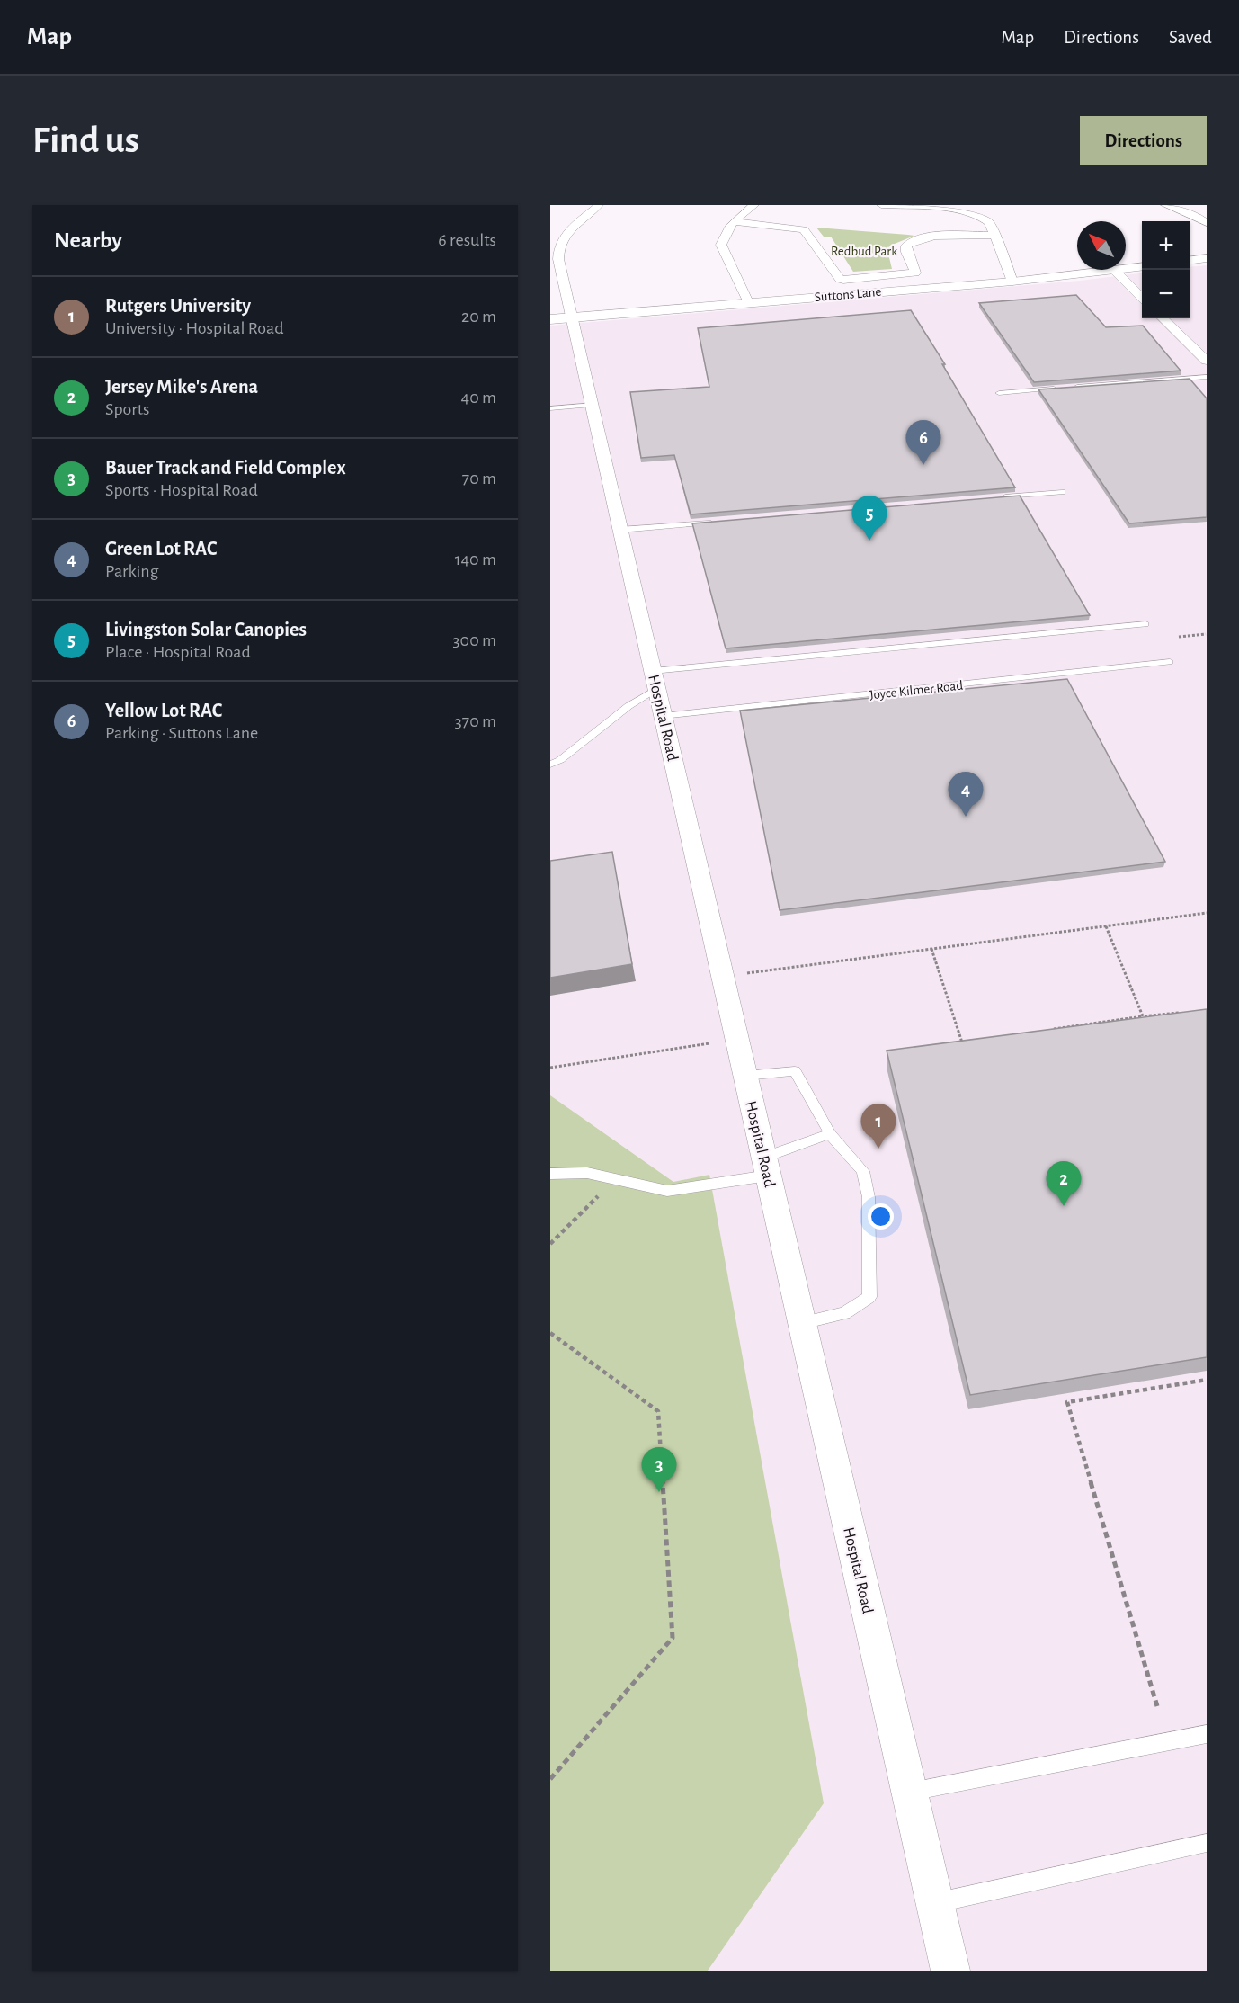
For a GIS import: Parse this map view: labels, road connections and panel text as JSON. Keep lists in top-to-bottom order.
{
  "streets": {
    "street": ["Suttons Lane", "Hospital Road"],
    "lane": ["Joyce Kilmer Road"]
  },
  "crossings": [
    ["Suttons Lane", "Hospital Road"],
    ["Joyce Kilmer Road", "Hospital Road"]
  ],
  "parks": ["Redbud Park"],
  "north": "top left",
  "page": {
    "header": "Map",
    "nav": ["Map", "Directions", "Saved"],
    "buttons": "Directions",
    "title": "Find us",
    "heading": ["Nearby", "6 results"],
    "map_buttons": ["+", "−"],
    "list": [
      {
        "mark": "1",
        "name": "Rutgers University",
        "note": "University · Hospital Road",
        "value": "20 m"
      },
      {
        "mark": "2",
        "name": "Jersey Mike's Arena",
        "note": "Sports",
        "value": "40 m"
      },
      {
        "mark": "3",
        "name": "Bauer Track and Field Complex",
        "note": "Sports · Hospital Road",
        "value": "70 m"
      },
      {
        "mark": "4",
        "name": "Green Lot RAC",
        "note": "Parking",
        "value": "140 m"
      },
      {
        "mark": "5",
        "name": "Livingston Solar Canopies",
        "note": "Place · Hospital Road",
        "value": "300 m"
      },
      {
        "mark": "6",
        "name": "Yellow Lot RAC",
        "note": "Parking · Suttons Lane",
        "value": "370 m"
      }
    ],
    "pins": [
      "6",
      "5",
      "4",
      "1",
      "2",
      "3"
    ]
  }
}
